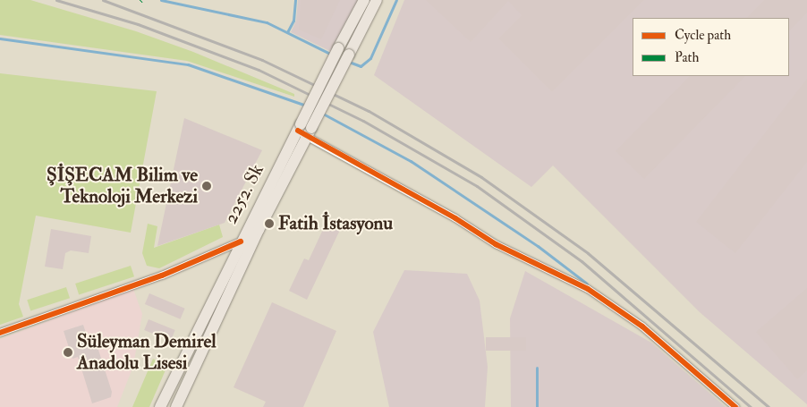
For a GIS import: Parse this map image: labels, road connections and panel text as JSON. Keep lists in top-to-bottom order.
{
  "streets": {
    "main road": ["2252. Sk"]
  },
  "places": ["ŞİŞECAM Bilim ve Teknoloji Merkezi", "Fatih İstasyonu", "Süleyman Demirel Anadolu Lisesi"],
  "legend": ["Cycle path", "Path"]
}
